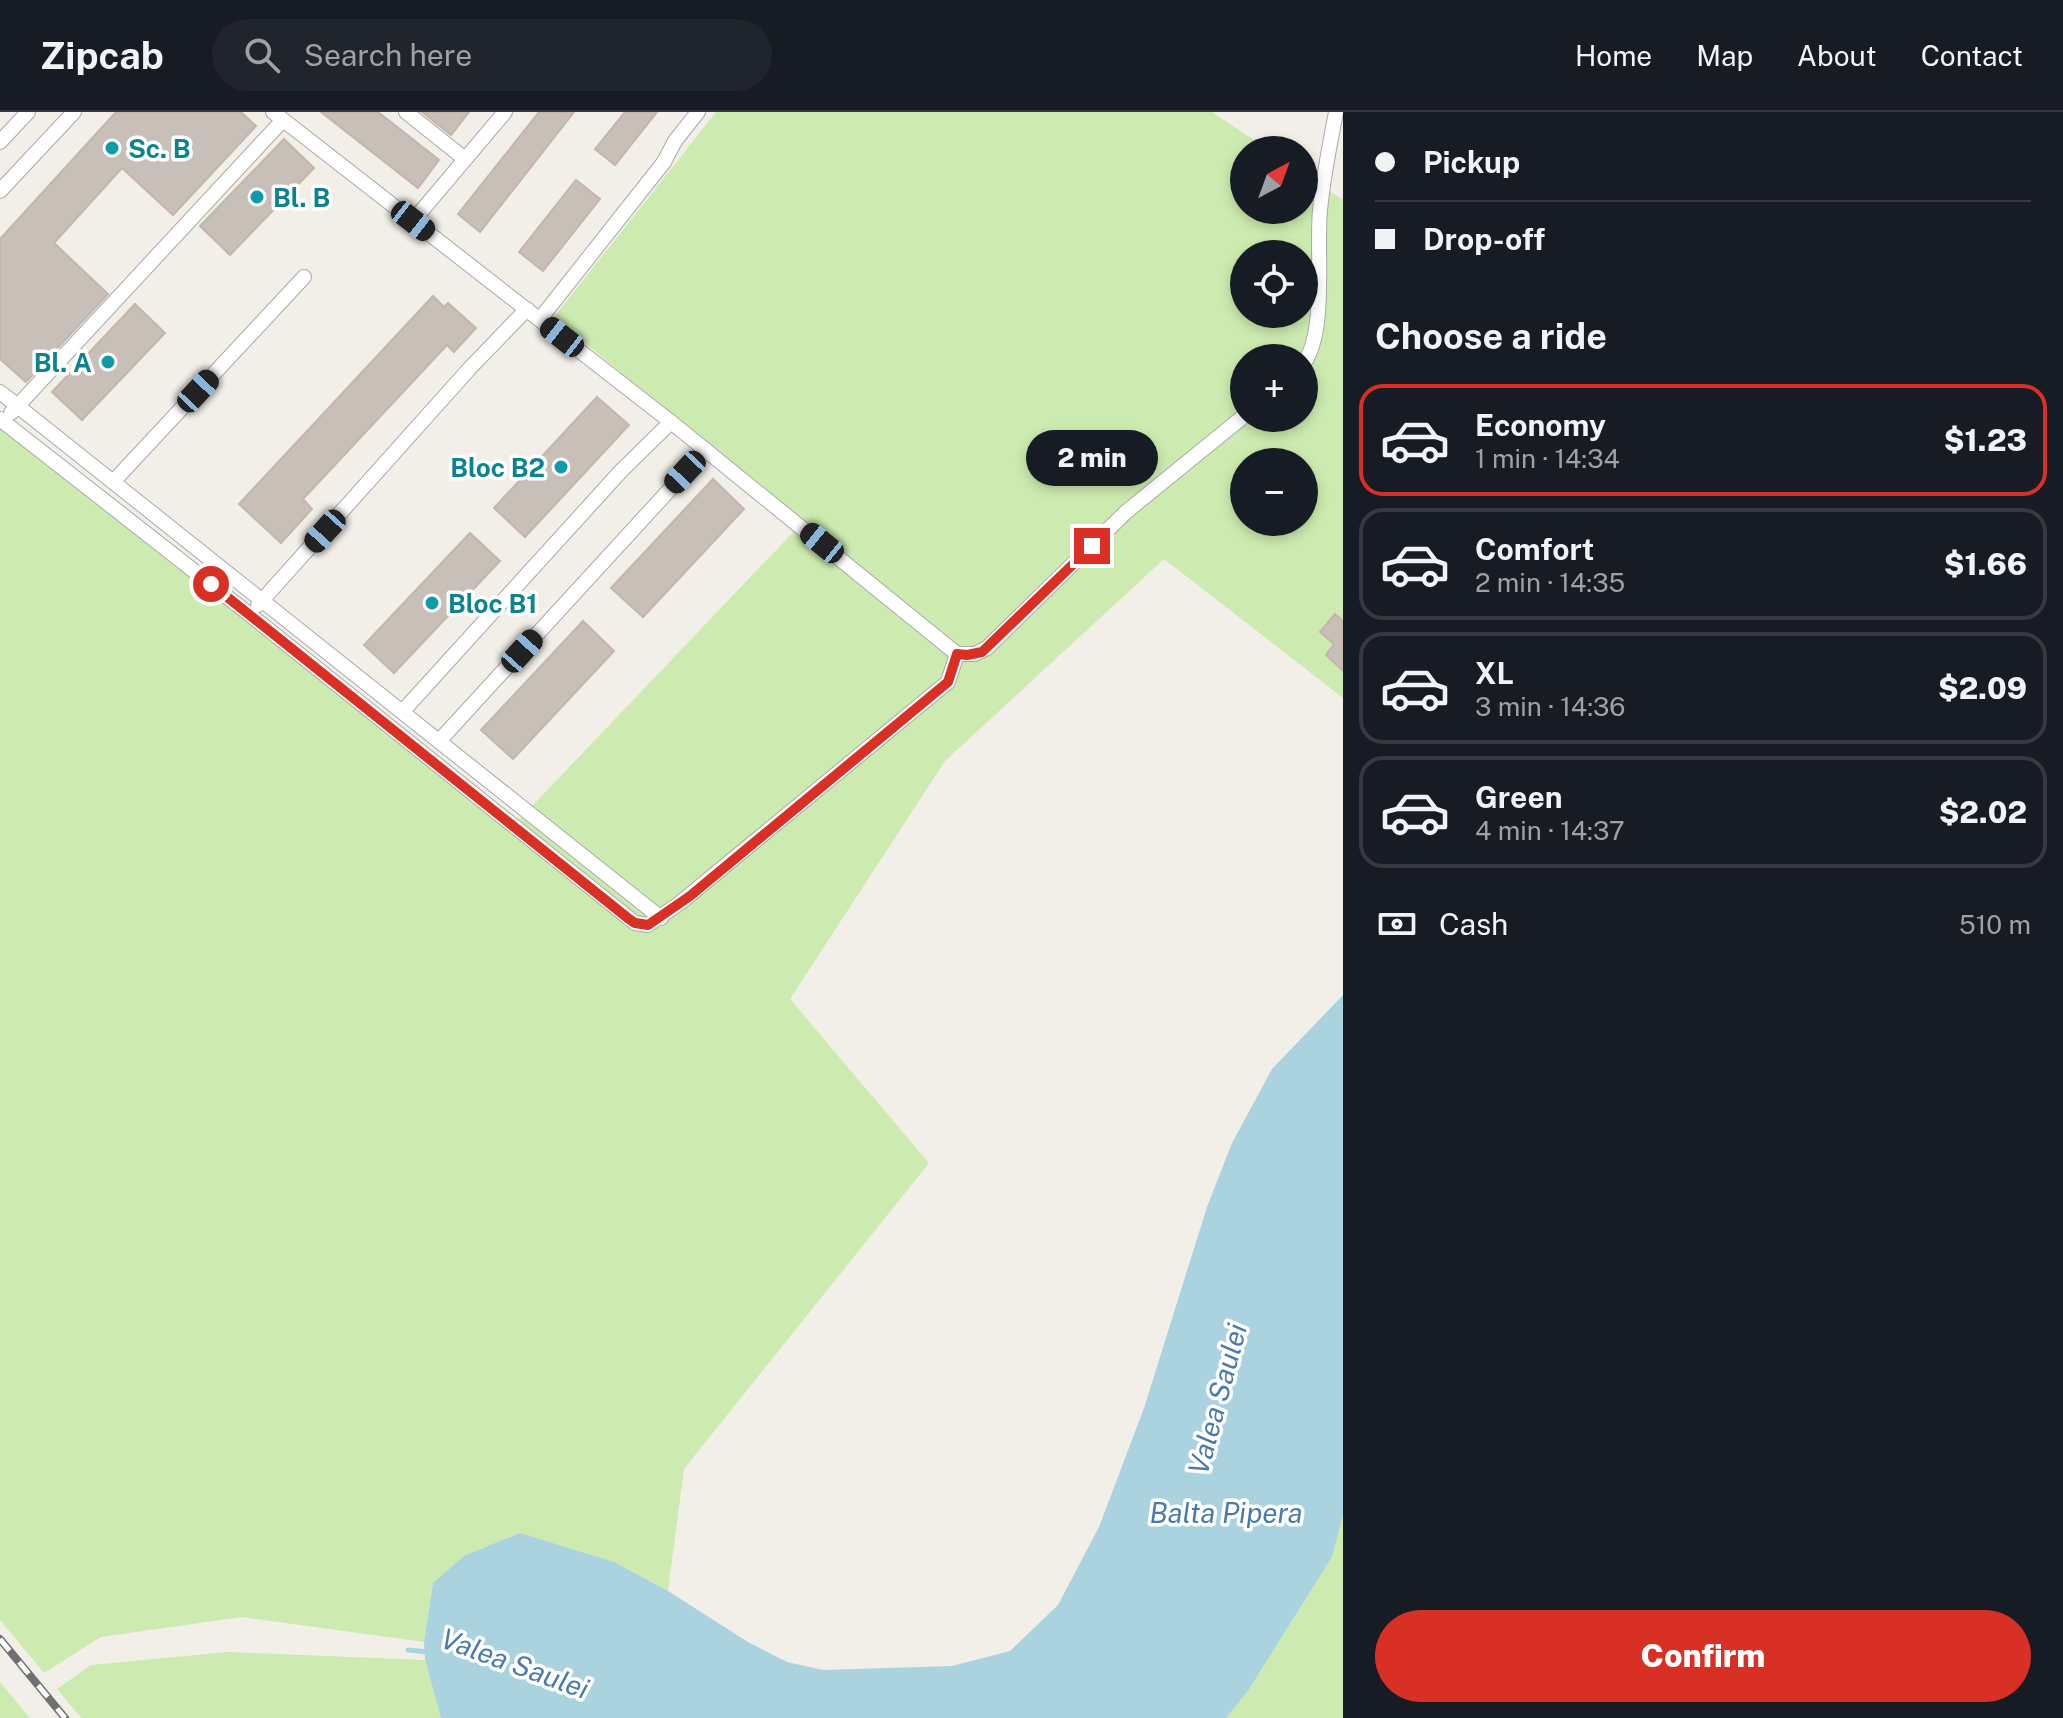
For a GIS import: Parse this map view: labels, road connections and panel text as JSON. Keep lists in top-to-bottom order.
{
  "water": ["Valea Saulei", "Balta Pipera"],
  "places": [
    "Sc. B",
    "Bl. B",
    "Bl. A",
    "Bloc B2",
    "Bloc B1"
  ],
  "north": "top right",
  "page": {
    "header": "Zipcab",
    "search": "Search here",
    "nav": [
      "Home",
      "Map",
      "About",
      "Contact"
    ],
    "banner": ["Pickup", "Drop-off"],
    "map_buttons": ["+", "−"],
    "heading": "Choose a ride",
    "list": [
      {
        "name": "Economy",
        "note": "1 min · 14:34",
        "value": "$1.23"
      },
      {
        "name": "Comfort",
        "note": "2 min · 14:35",
        "value": "$1.66"
      },
      {
        "name": "XL",
        "note": "3 min · 14:36",
        "value": "$2.09"
      },
      {
        "name": "Green",
        "note": "4 min · 14:37",
        "value": "$2.02"
      }
    ],
    "bubble": "2 min",
    "pay": ["Cash", "510 m"],
    "buttons": "Confirm"
  }
}
